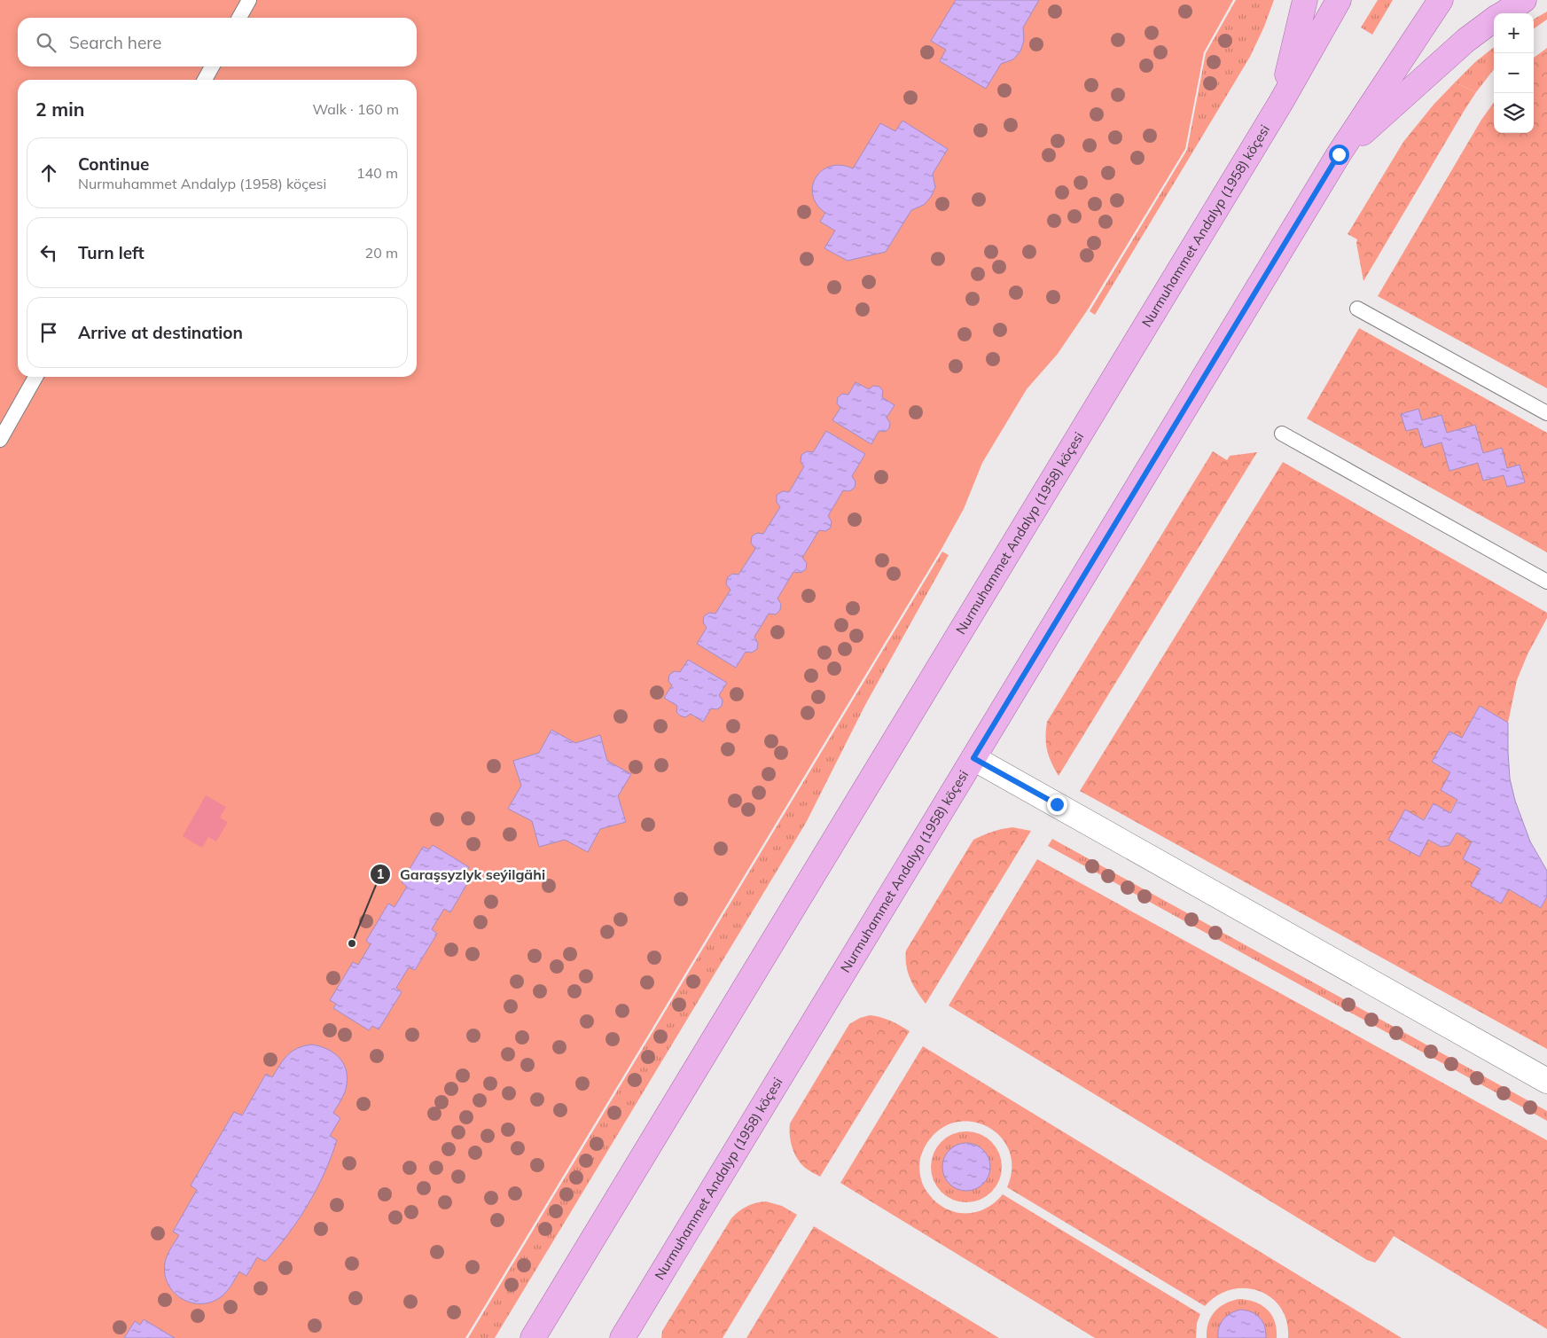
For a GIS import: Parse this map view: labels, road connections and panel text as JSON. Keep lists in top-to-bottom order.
{
  "streets": {
    "main road": ["Nurmuhammet Andalyp (1958) köçesi"]
  },
  "places": ["Garaşsyzlyk seýilgähi"],
  "page": {
    "map_buttons": ["+", "−"],
    "search": "Search here",
    "heading": ["2 min", "Walk · 160 m"],
    "list": [
      ["Continue", "Nurmuhammet Andalyp (1958) köçesi", "140 m"],
      ["Turn left", "20 m"],
      "Arrive at destination"
    ]
  }
}
